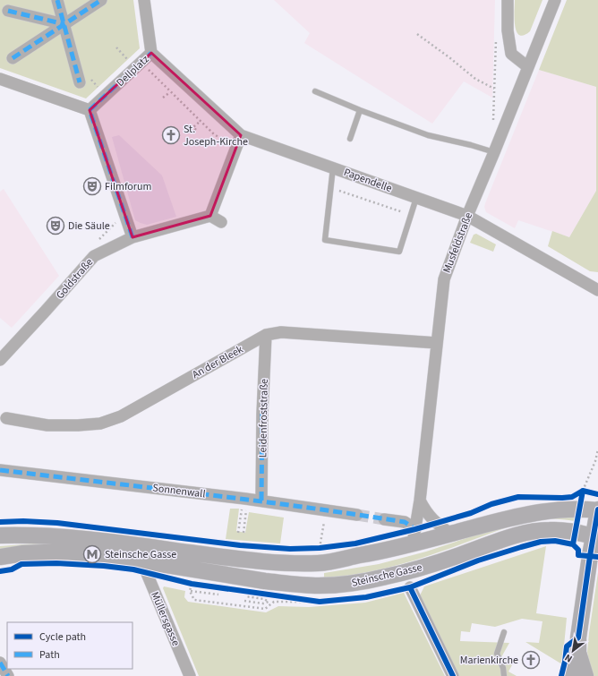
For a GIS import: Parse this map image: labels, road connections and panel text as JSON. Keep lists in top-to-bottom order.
{
  "streets": {
    "main road": ["Steinsche Gasse"],
    "street": [
      "Dellplatz",
      "Papendelle",
      "Musfeldstraße",
      "Goldstraße",
      "An der Bleek",
      "Leidenfroststraße",
      "Sonnenwall",
      "Müllersgasse"
    ]
  },
  "crossings": [
    ["Dellplatz", "Papendelle"],
    ["Papendelle", "Musfeldstraße"],
    ["Musfeldstraße", "An der Bleek"],
    ["An der Bleek", "Leidenfroststraße"],
    ["Leidenfroststraße", "Sonnenwall"],
    ["Steinsche Gasse", "Müllersgasse"]
  ],
  "places": {
    "church": ["St. Joseph-Kirche", "Marienkirche"],
    "theatre": ["Filmforum", "Die Säule"],
    "metro station": ["Steinsche Gasse"]
  },
  "legend": ["Cycle path", "Path"],
  "north": "bottom left"
}
